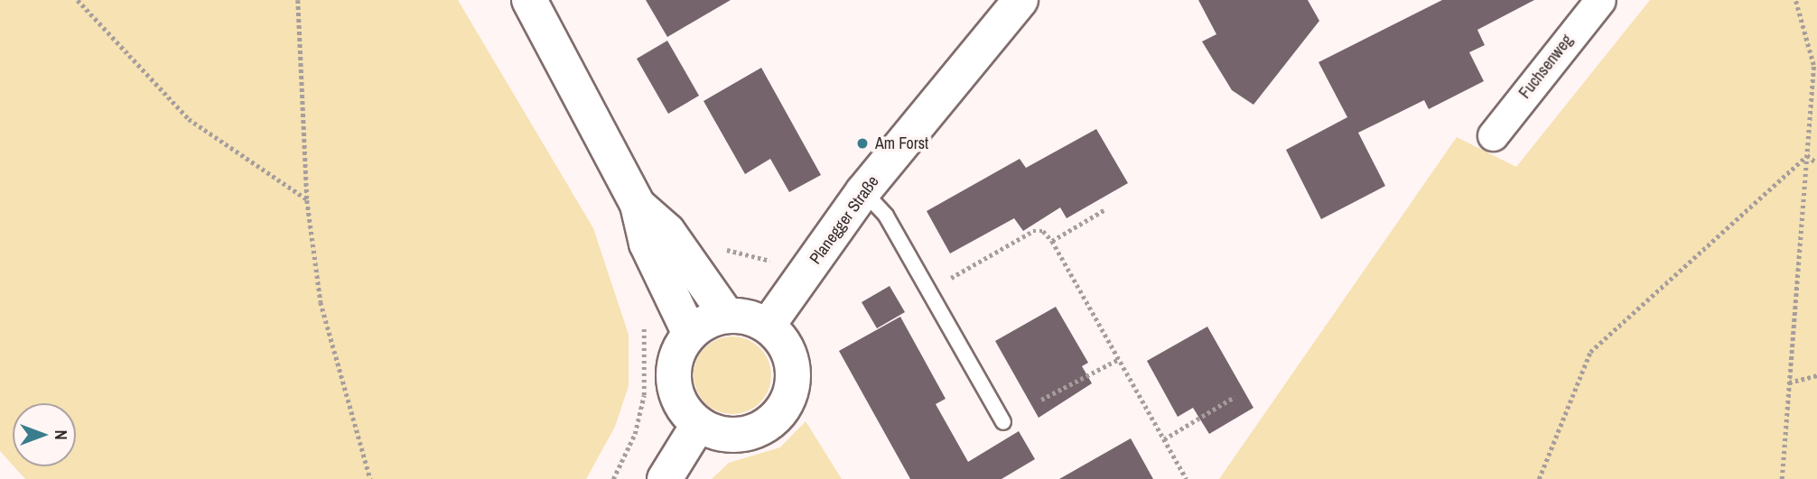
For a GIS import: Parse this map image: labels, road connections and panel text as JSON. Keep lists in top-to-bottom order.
{
  "streets": {
    "street": ["Fuchsenweg", "Planegger Straße"]
  },
  "places": ["Am Forst"],
  "north": "right"
}
